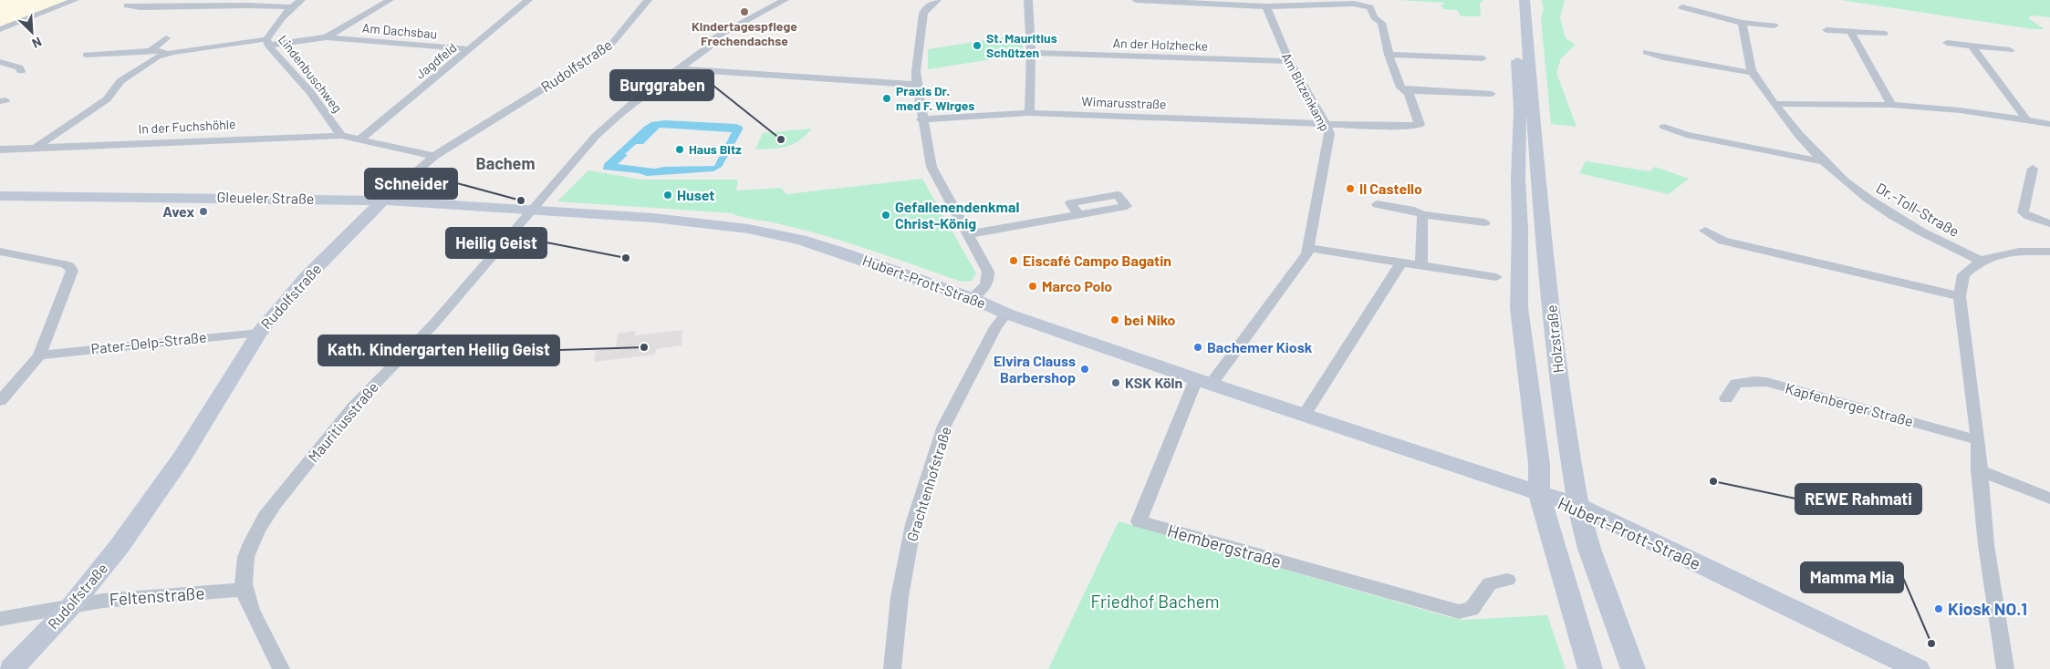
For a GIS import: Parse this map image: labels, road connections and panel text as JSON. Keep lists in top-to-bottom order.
{
  "streets": {
    "main road": [
      "Rudolfstraße",
      "Gleueler Straße",
      "Hubert-Prott-Straße",
      "Holzstraße"
    ],
    "street": [
      "Am Dachsbau",
      "An der Holzhecke",
      "Jagdfeld",
      "Lindenbuschweg",
      "Am Bitzenkamp",
      "Wimarusstraße",
      "In der Fuchshöhle",
      "Dr.-Toll-Straße",
      "Pater-Delp-Straße",
      "Kapfenberger Straße",
      "Mauritiusstraße",
      "Grachtenhofstraße",
      "Hembergstraße",
      "Feltenstraße"
    ]
  },
  "crossings": [
    ["Am Dachsbau", "Jagdfeld"],
    ["Am Dachsbau", "Lindenbuschweg"],
    ["An der Holzhecke", "Am Bitzenkamp"],
    ["Jagdfeld", "Lindenbuschweg"],
    ["Rudolfstraße", "Lindenbuschweg"],
    ["Rudolfstraße", "Gleueler Straße"],
    ["Rudolfstraße", "Pater-Delp-Straße"],
    ["Rudolfstraße", "Feltenstraße"],
    ["Lindenbuschweg", "In der Fuchshöhle"],
    ["Am Bitzenkamp", "Wimarusstraße"],
    ["Am Bitzenkamp", "Hubert-Prott-Straße"],
    ["Am Bitzenkamp", "Hembergstraße"],
    ["Gleueler Straße", "Hubert-Prott-Straße"],
    ["Gleueler Straße", "Mauritiusstraße"],
    ["Hubert-Prott-Straße", "Holzstraße"],
    ["Hubert-Prott-Straße", "Mauritiusstraße"],
    ["Hubert-Prott-Straße", "Grachtenhofstraße"],
    ["Hubert-Prott-Straße", "Hembergstraße"],
    ["Mauritiusstraße", "Feltenstraße"]
  ],
  "districts": ["Bachem"],
  "parks": ["Friedhof Bachem"],
  "places": [
    "Kindertagespflege Frechendachse",
    "St. Mauritius Schützen",
    "Praxis Dr. med F. Wirges",
    "Burggraben",
    "Haus Bitz",
    "Il Castello",
    "Huset",
    "Schneider",
    "Avex",
    "Gefallenendenkmal Christ-König",
    "Heilig Geist",
    "Eiscafé Campo Bagatin",
    "Marco Polo",
    "bei Niko",
    "Kath. Kindergarten Heilig Geist",
    "Bachemer Kiosk",
    "Elvira Clauss Barbershop",
    "KSK Köln",
    "REWE Rahmati",
    "Kiosk NO.1",
    "Mamma Mia"
  ],
  "north": "bottom right"
}
